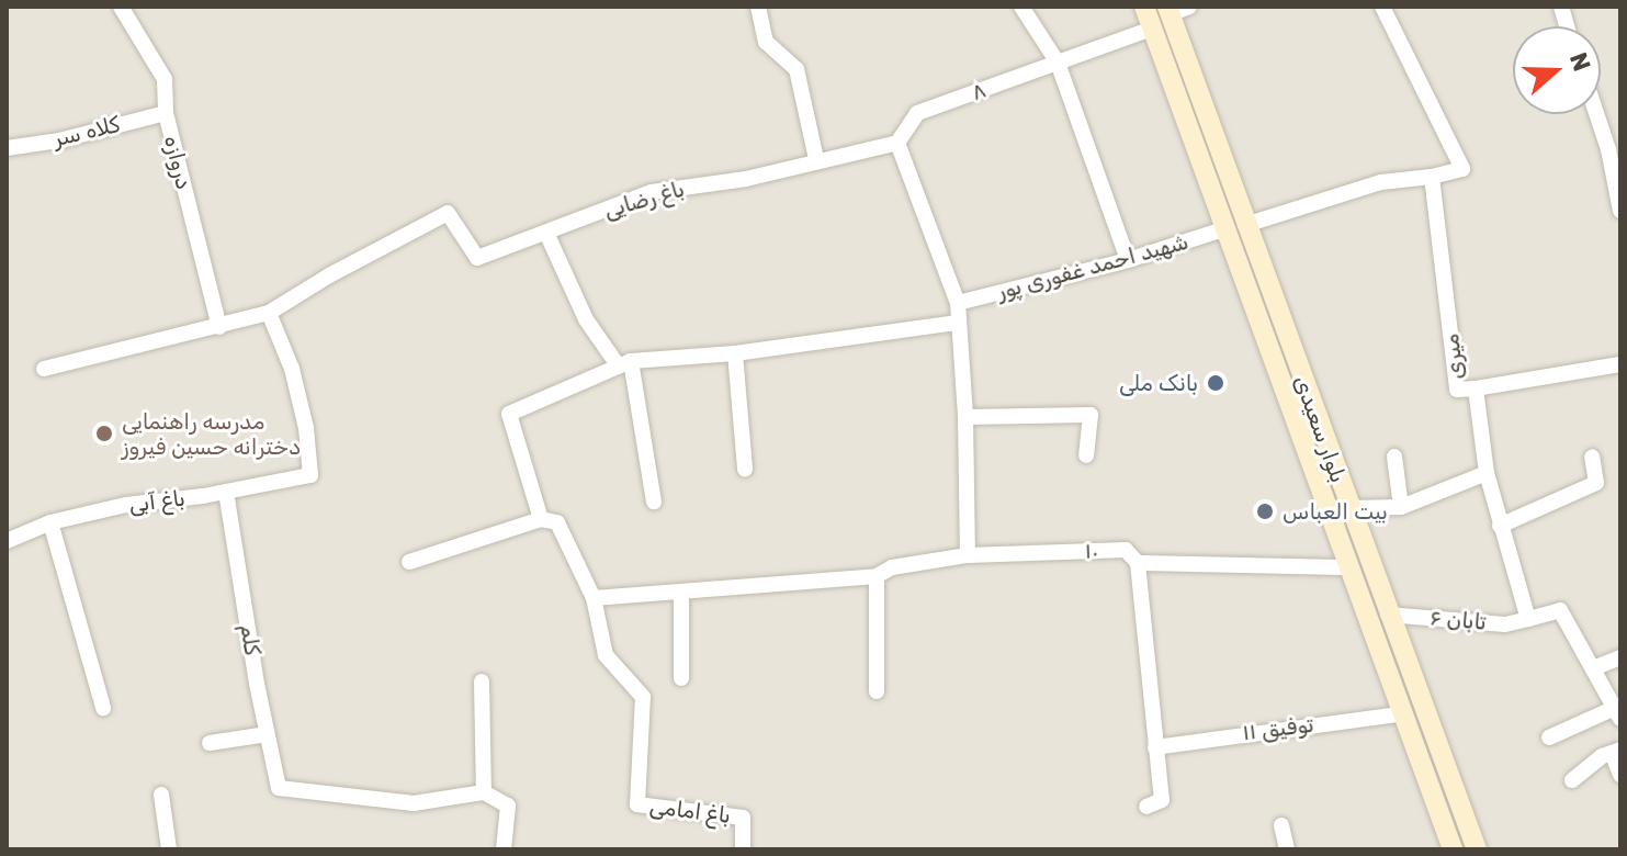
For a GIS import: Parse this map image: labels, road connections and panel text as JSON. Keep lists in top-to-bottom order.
{
  "streets": {
    "main road": ["بلوار سعیدی"],
    "street": [
      "۸",
      "کلاه سر",
      "دروازه",
      "باغ رضایی",
      "شهید احمد غفوری پور",
      "میری",
      "باغ آبی",
      "۱۰",
      "تابان ۶",
      "کلم",
      "توفیق ۱۱",
      "باغ امامی"
    ]
  },
  "crossings": [
    ["۸", "بلوار سعیدی"],
    ["کلاه سر", "دروازه"],
    ["باغ رضایی", "باغ آبی"],
    ["شهید احمد غفوری پور", "میری"],
    ["شهید احمد غفوری پور", "بلوار سعیدی"],
    ["میری", "تابان ۶"],
    ["بلوار سعیدی", "۱۰"],
    ["بلوار سعیدی", "تابان ۶"],
    ["بلوار سعیدی", "توفیق ۱۱"],
    ["باغ آبی", "کلم"],
    ["۱۰", "باغ امامی"]
  ],
  "places": ["بانک ملی", "مدرسه راهنمایی دخترانه حسین فیروز", "بیت العباس"],
  "north": "right"
}
